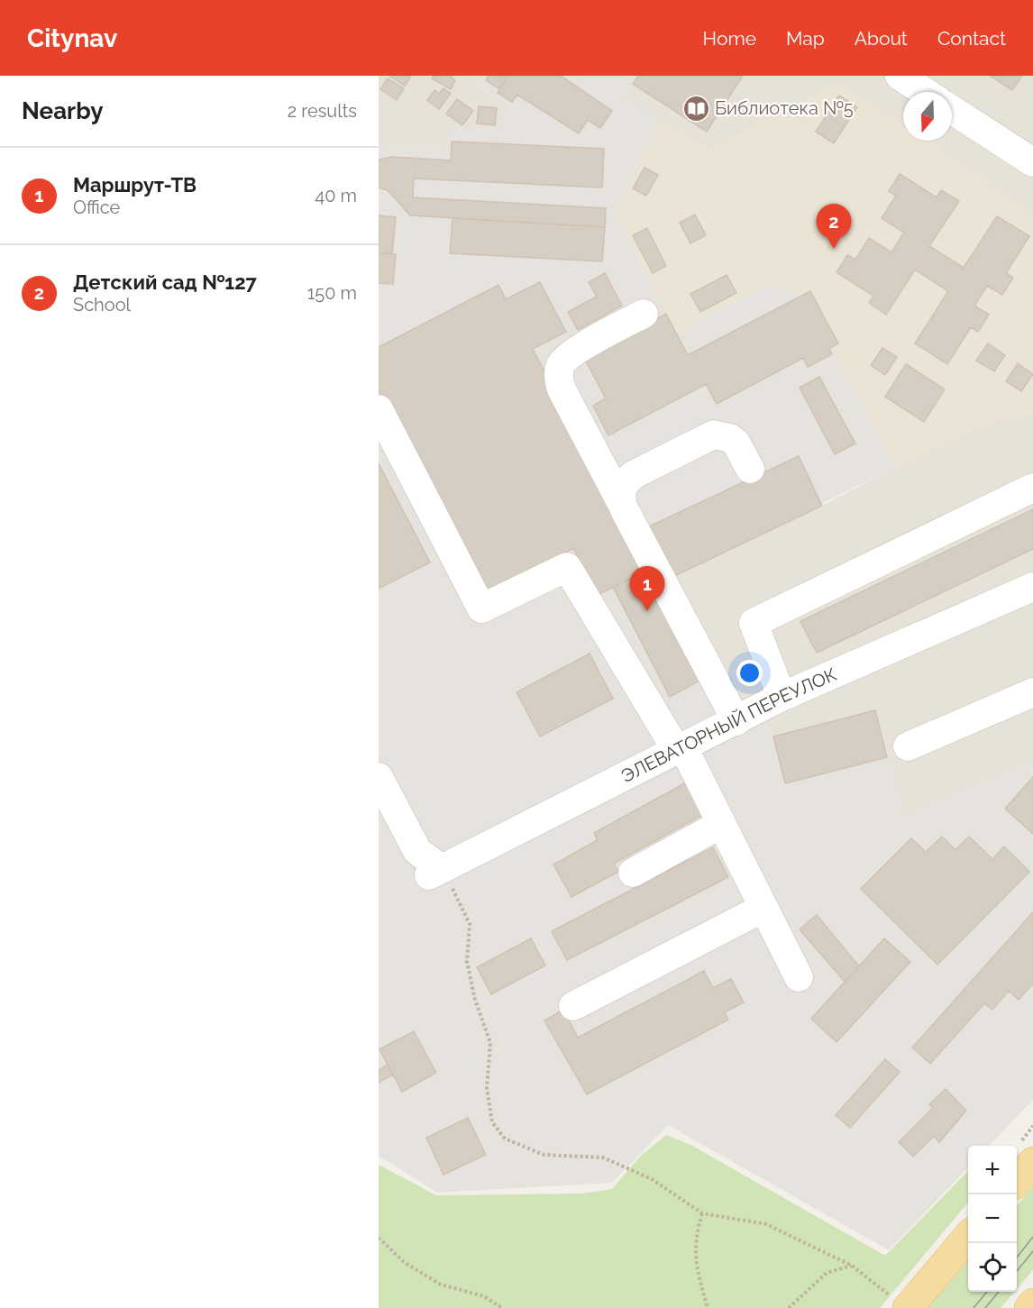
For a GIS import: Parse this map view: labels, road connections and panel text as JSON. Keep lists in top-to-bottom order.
{
  "streets": {
    "street": ["ЭЛЕВАТОРНЫЙ ПЕРЕУЛОК"]
  },
  "places": {
    "library": ["Библиотека №5"]
  },
  "north": "bottom",
  "page": {
    "header": "Citynav",
    "nav": [
      "Home",
      "Map",
      "About",
      "Contact"
    ],
    "heading": ["Nearby", "2 results"],
    "list": [
      {
        "mark": "1",
        "name": "Маршрут-ТВ",
        "note": "Office",
        "value": "40 m"
      },
      {
        "mark": "2",
        "name": "Детский сад №127",
        "note": "School",
        "value": "150 m"
      }
    ],
    "pins": ["2", "1"],
    "map_buttons": ["+", "−"]
  }
}
